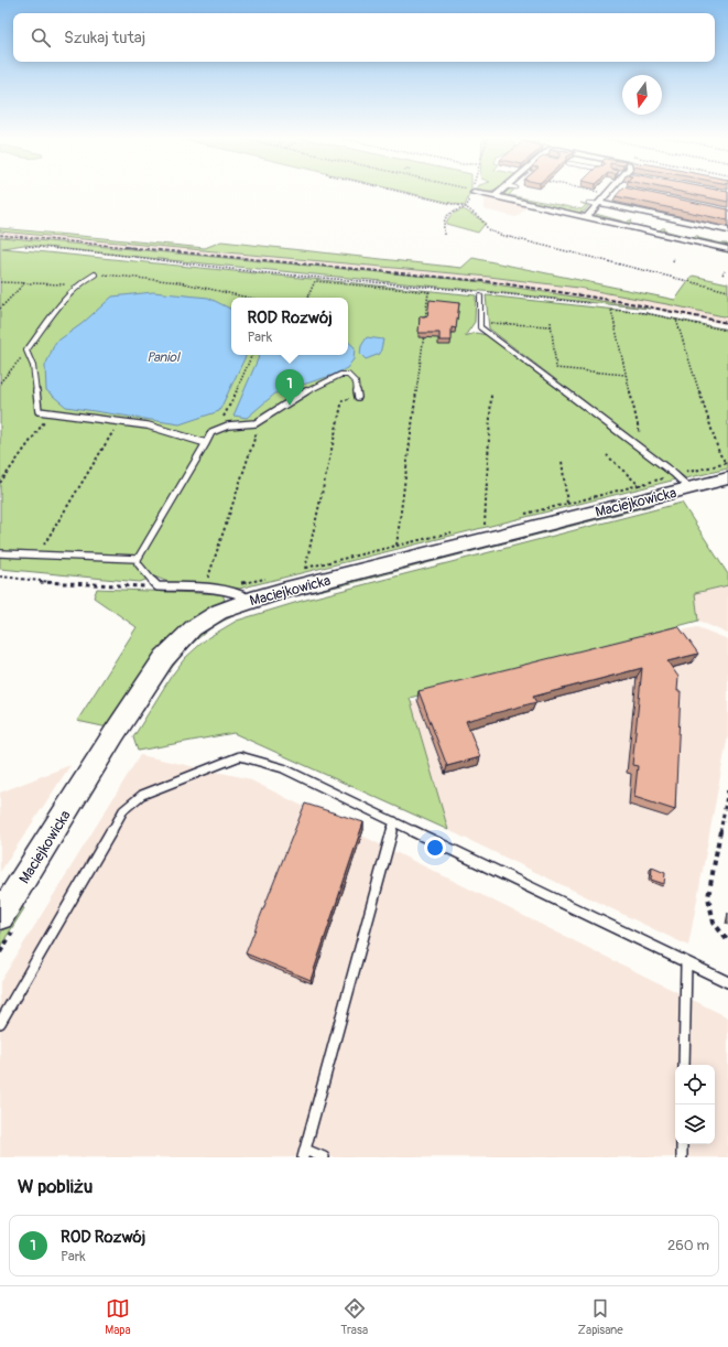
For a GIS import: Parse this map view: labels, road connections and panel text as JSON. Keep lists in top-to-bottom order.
{
  "streets": {
    "street": ["Maciejkowicka"]
  },
  "water": ["Paniol"],
  "north": "bottom",
  "page": {
    "search": "Szukaj tutaj",
    "popup": ["ROD Rozwój", "Park"],
    "pins": "1",
    "heading": "W pobliżu",
    "list": [
      {
        "mark": "1",
        "name": "ROD Rozwój",
        "note": "Park",
        "value": "260 m"
      }
    ],
    "nav": ["Mapa", "Trasa", "Zapisane"]
  }
}
